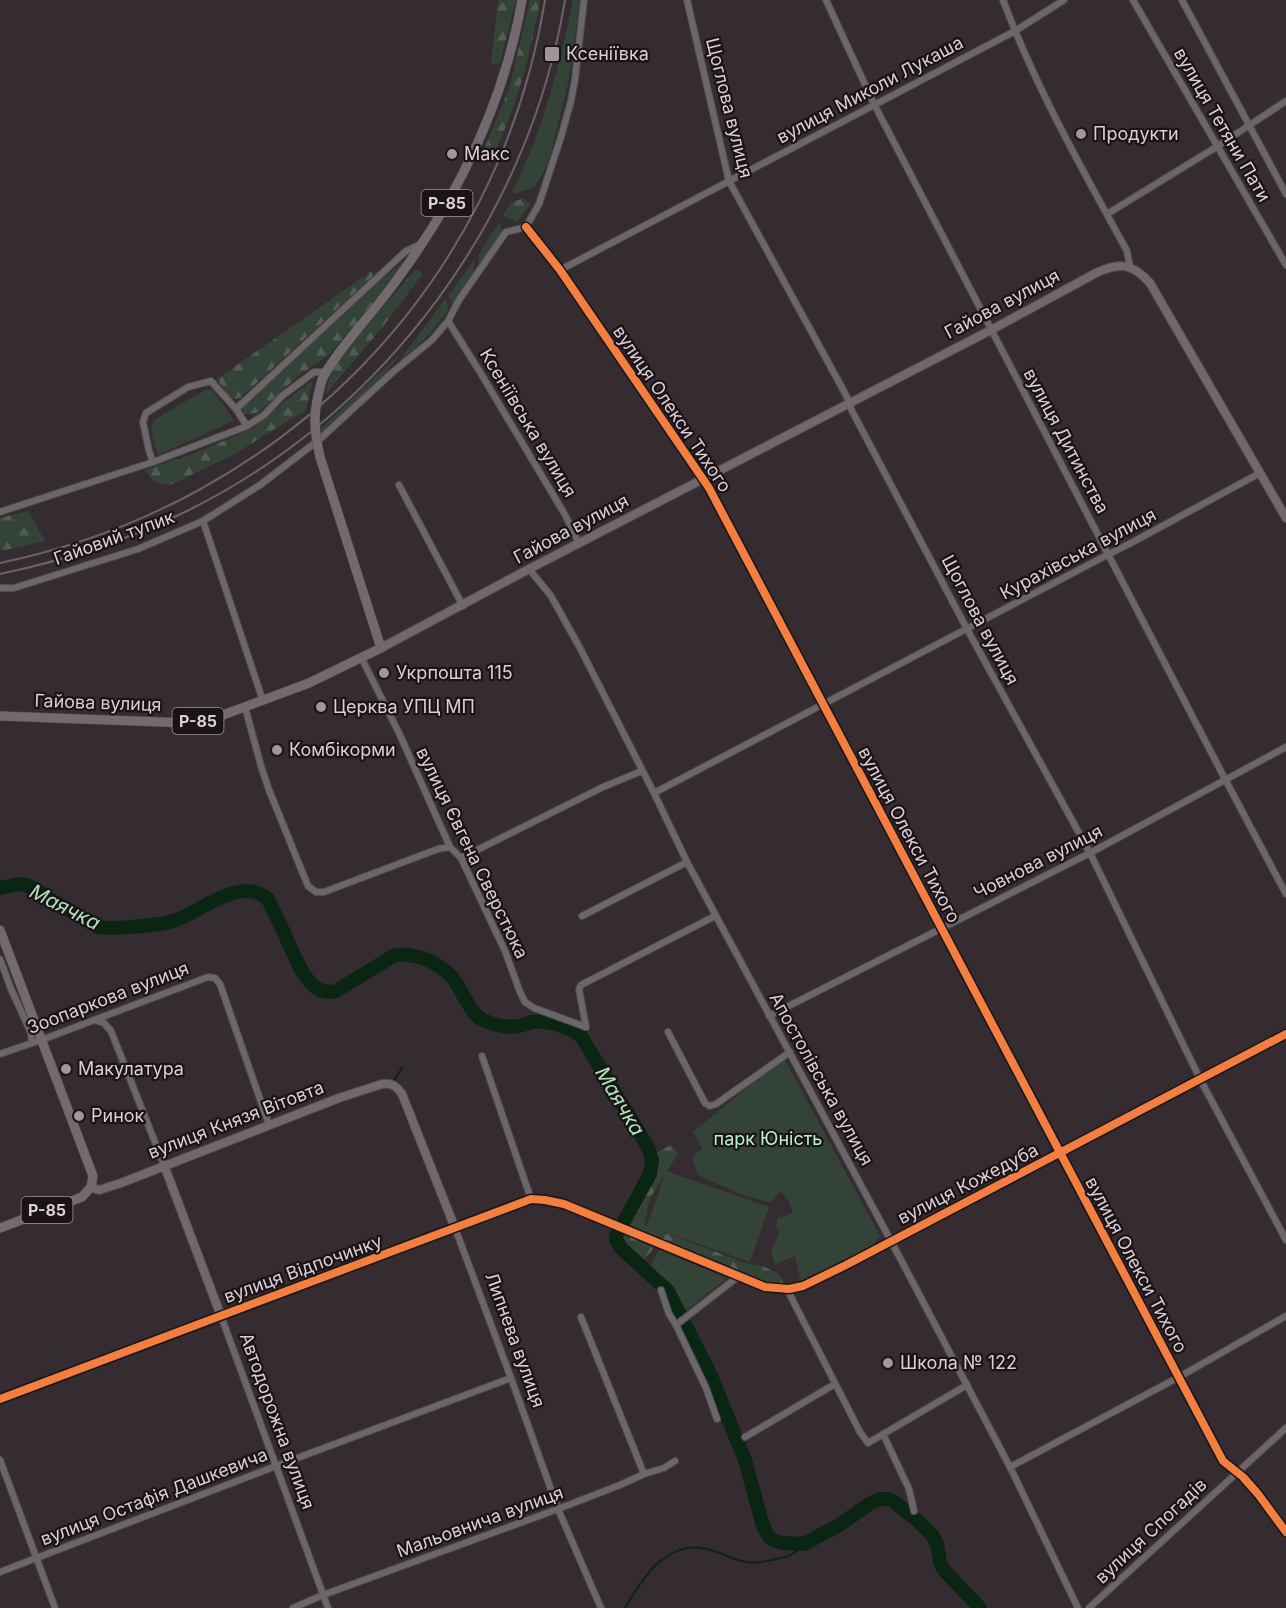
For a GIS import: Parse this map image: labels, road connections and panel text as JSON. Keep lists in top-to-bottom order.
{
  "streets": {
    "main road": ["Р-85", "Гайова вулиця", "вулиця Князя Вітовта"],
    "street": [
      "вулиця Миколи Лукаша",
      "Щоглова вулиця",
      "вулиця Тетяни Пати",
      "вулиця Олекси Тихого",
      "Ксеніївська вулиця",
      "вулиця Дитинства",
      "Гайовий тупик",
      "Курахівська вулиця",
      "вулиця Євгена Сверстюка",
      "Човнова вулиця",
      "Зоопаркова вулиця",
      "Апостолівська вулиця",
      "вулиця Кожедуба",
      "вулиця Відпочинку",
      "Липнева вулиця",
      "Автодорожна вулиця",
      "вулиця Остафія Дашкевича",
      "Мальовнича вулиця",
      "вулиця Спогадів"
    ]
  },
  "crossings": [
    ["вулиця Миколи Лукаша", "Щоглова вулиця"],
    ["вулиця Миколи Лукаша", "вулиця Олекси Тихого"],
    ["вулиця Миколи Лукаша", "вулиця Дитинства"],
    ["Щоглова вулиця", "Гайова вулиця"],
    ["Щоглова вулиця", "Курахівська вулиця"],
    ["Щоглова вулиця", "Човнова вулиця"],
    ["Щоглова вулиця", "вулиця Кожедуба"],
    ["Р-85", "Гайова вулиця"],
    ["Р-85", "Зоопаркова вулиця"],
    ["Р-85", "вулиця Князя Вітовта"],
    ["Гайова вулиця", "вулиця Олекси Тихого"],
    ["Гайова вулиця", "Ксеніївська вулиця"],
    ["Гайова вулиця", "вулиця Дитинства"],
    ["Гайова вулиця", "вулиця Євгена Сверстюка"],
    ["Гайова вулиця", "Апостолівська вулиця"],
    ["вулиця Олекси Тихого", "Гайовий тупик"],
    ["вулиця Олекси Тихого", "Курахівська вулиця"],
    ["вулиця Олекси Тихого", "Човнова вулиця"],
    ["вулиця Олекси Тихого", "вулиця Кожедуба"],
    ["вулиця Олекси Тихого", "вулиця Спогадів"],
    ["Ксеніївська вулиця", "Гайовий тупик"],
    ["вулиця Дитинства", "Курахівська вулиця"],
    ["вулиця Дитинства", "Човнова вулиця"],
    ["Курахівська вулиця", "Апостолівська вулиця"],
    ["вулиця Євгена Сверстюка", "Апостолівська вулиця"],
    ["Човнова вулиця", "Апостолівська вулиця"],
    ["Зоопаркова вулиця", "вулиця Князя Вітовта"],
    ["Зоопаркова вулиця", "Автодорожна вулиця"],
    ["Апостолівська вулиця", "вулиця Кожедуба"],
    ["вулиця Князя Вітовта", "Липнева вулиця"],
    ["вулиця Князя Вітовта", "Автодорожна вулиця"],
    ["вулиця Кожедуба", "вулиця Відпочинку"],
    ["вулиця Відпочинку", "Липнева вулиця"],
    ["вулиця Відпочинку", "Автодорожна вулиця"],
    ["Липнева вулиця", "вулиця Остафія Дашкевича"],
    ["Липнева вулиця", "Мальовнича вулиця"],
    ["Автодорожна вулиця", "вулиця Остафія Дашкевича"],
    ["Автодорожна вулиця", "Мальовнича вулиця"]
  ],
  "water": ["Маячка"],
  "parks": ["парк Юність"],
  "places": {
    "transit": ["Ксеніївка"],
    "other": [
      "Продукти",
      "Макс",
      "Укрпошта 115",
      "Церква УПЦ МП",
      "Комбікорми",
      "Макулатура",
      "Ринок",
      "Школа № 122"
    ]
  }
}
